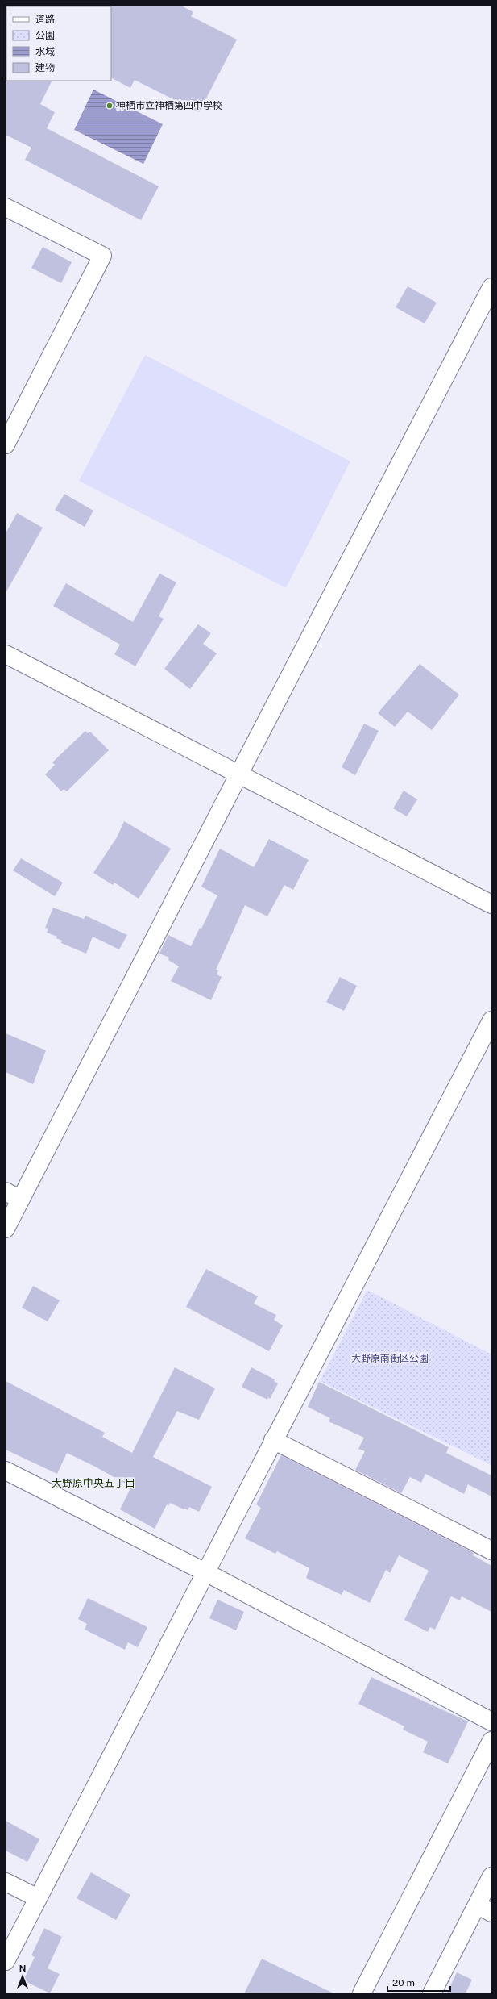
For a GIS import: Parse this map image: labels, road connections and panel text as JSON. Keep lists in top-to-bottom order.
{
  "districts": ["大野原中央五丁目"],
  "parks": ["大野原南街区公園"],
  "places": ["神栖市立神栖第四中学校"],
  "legend": [
    "道路",
    "公園",
    "水域",
    "建物"
  ],
  "scale_bar": "20 m",
  "north": "top"
}
